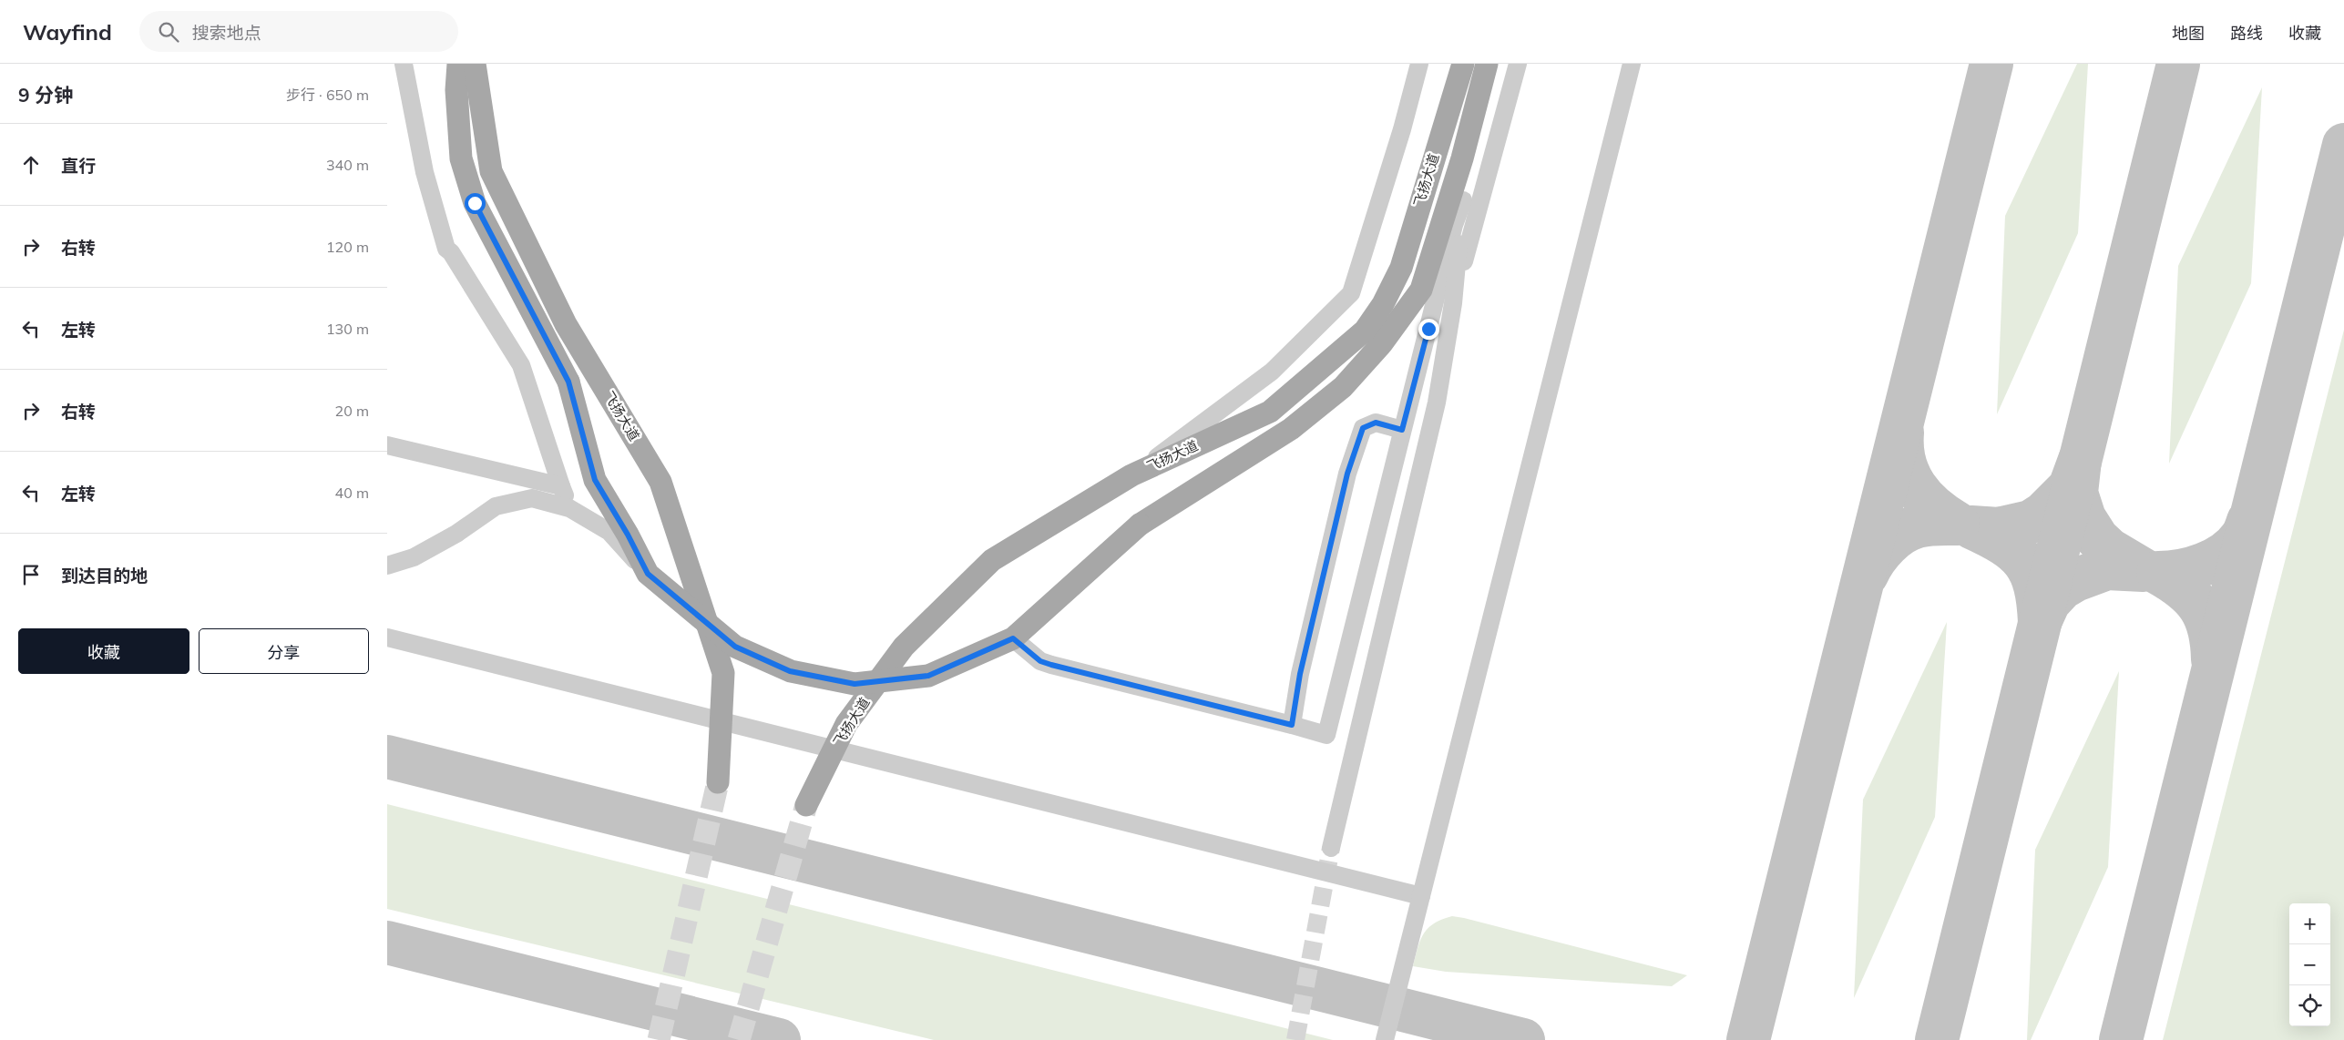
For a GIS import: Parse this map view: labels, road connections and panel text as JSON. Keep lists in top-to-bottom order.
{
  "streets": {
    "main road": ["飞扬大道"]
  },
  "page": {
    "header": "Wayfind",
    "search": "搜索地点",
    "nav": ["地图", "路线", "收藏"],
    "heading": ["9 分钟", "步行 · 650 m"],
    "list": [
      ["直行", "340 m"],
      ["右转", "120 m"],
      ["左转", "130 m"],
      ["右转", "20 m"],
      ["左转", "40 m"],
      "到达目的地"
    ],
    "buttons": ["收藏", "分享"],
    "map_buttons": ["+", "−"]
  }
}
